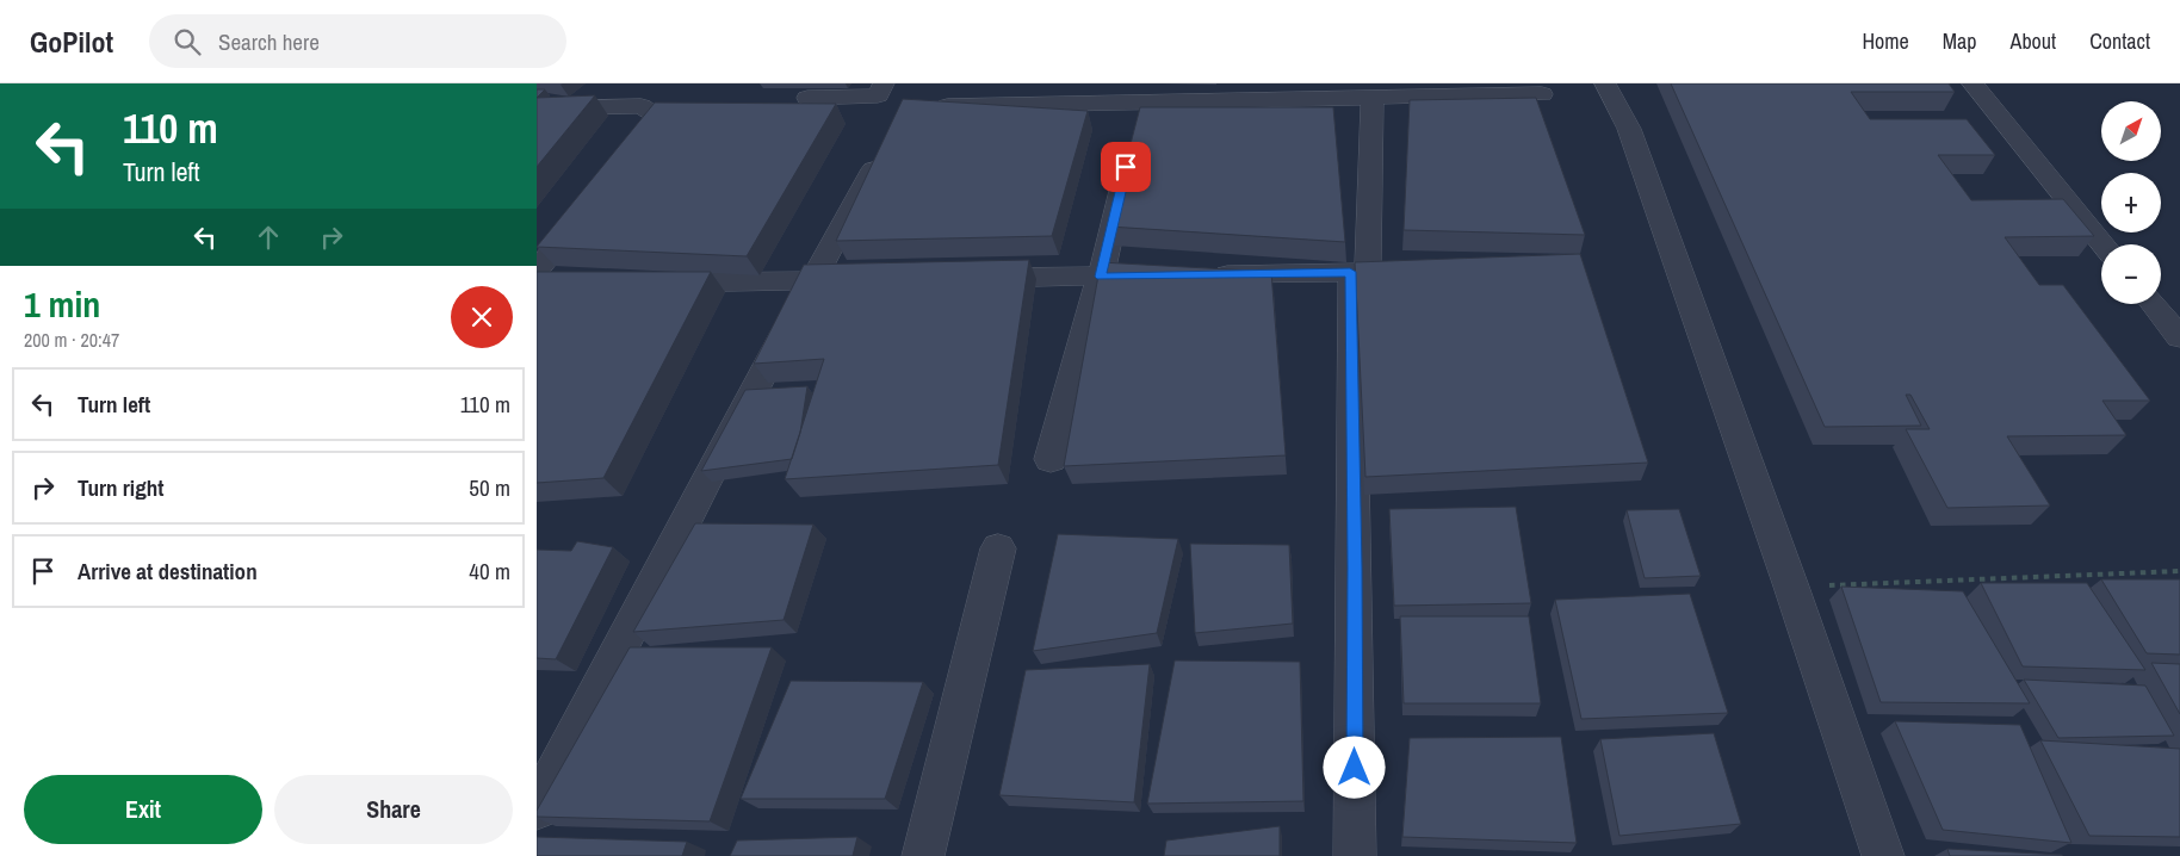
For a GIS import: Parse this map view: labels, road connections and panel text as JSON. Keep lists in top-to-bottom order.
{
  "north": "top right",
  "page": {
    "header": "GoPilot",
    "search": "Search here",
    "nav": [
      "Home",
      "Map",
      "About",
      "Contact"
    ],
    "turn": ["110 m", "Turn left"],
    "map_buttons": ["+", "−"],
    "heading": ["1 min", "200 m · 20:47"],
    "list": [
      {
        "name": "Turn left",
        "value": "110 m"
      },
      {
        "name": "Turn right",
        "value": "50 m"
      },
      {
        "name": "Arrive at destination",
        "value": "40 m"
      }
    ],
    "buttons": ["Exit", "Share"]
  }
}
